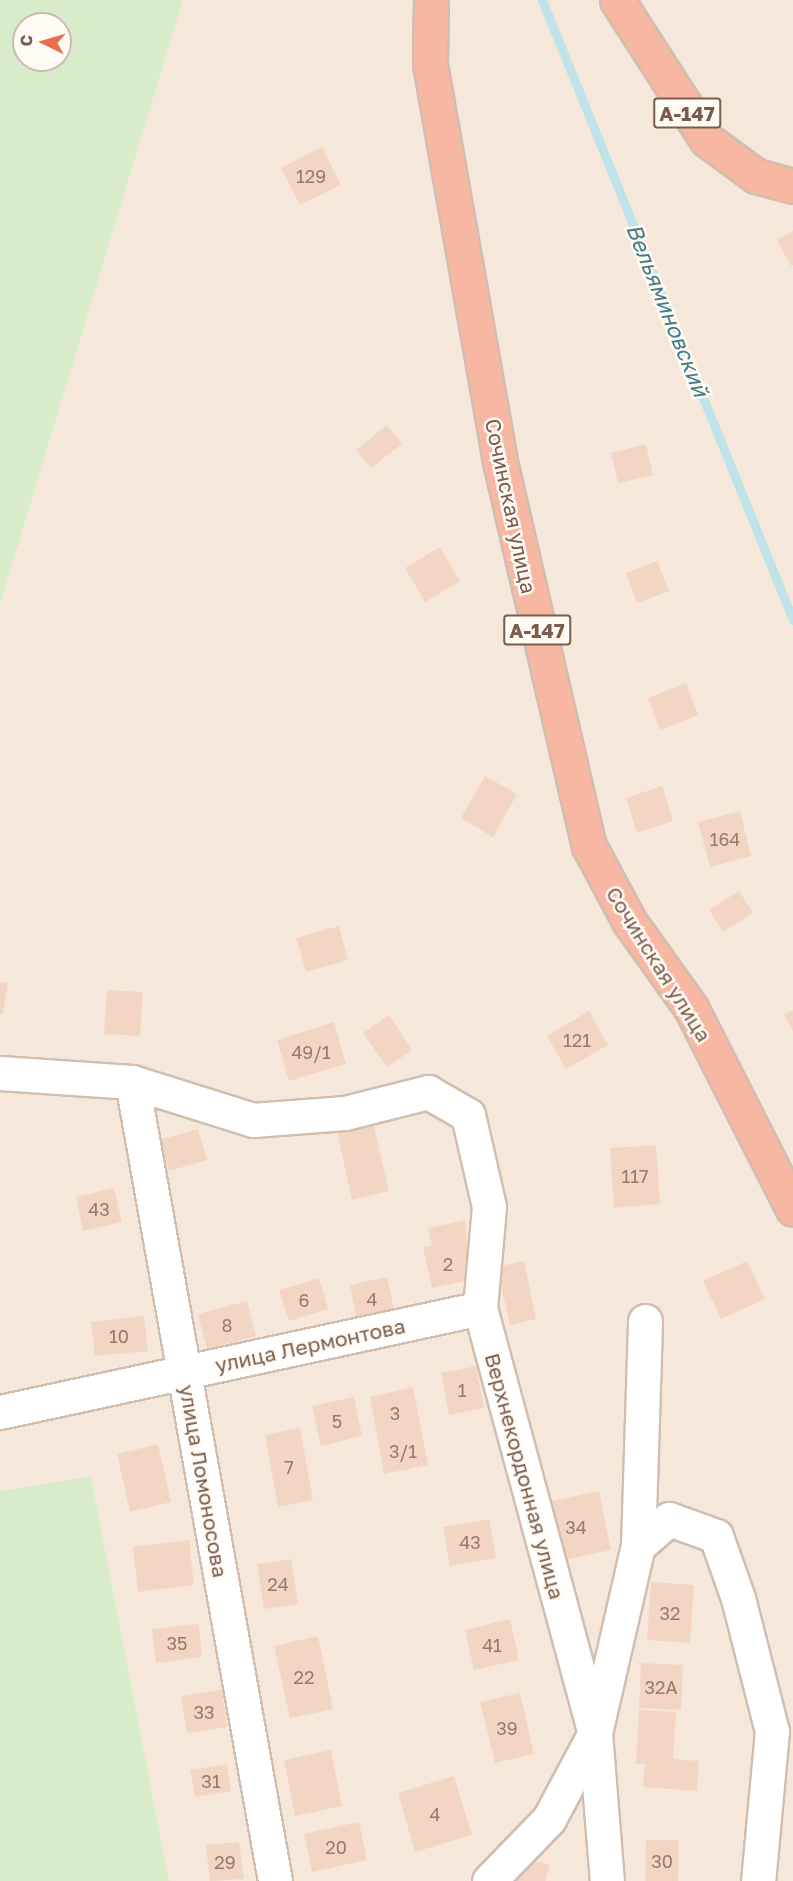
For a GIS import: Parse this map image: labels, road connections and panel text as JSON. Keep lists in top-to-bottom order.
{
  "streets": {
    "highway": ["А-147", "Сочинская улица"],
    "street": ["улица Лермонтова", "Верхнекордонная улица", "улица Ломоносова"]
  },
  "crossings": [
    ["улица Лермонтова", "Верхнекордонная улица"],
    ["улица Лермонтова", "улица Ломоносова"],
    ["Верхнекордонная улица", "улица Ломоносова"]
  ],
  "water": ["Вельяминовский"],
  "house_numbers": [
    "129",
    "164",
    "121",
    "49/1",
    "117",
    "43",
    "2",
    "4",
    "6",
    "8",
    "10",
    "1",
    "3",
    "5",
    "3/1",
    "7",
    "34",
    "43",
    "24",
    "32",
    "35",
    "41",
    "22",
    "32А",
    "33",
    "39",
    "31",
    "4",
    "20",
    "30",
    "29"
  ],
  "north": "left"
}
